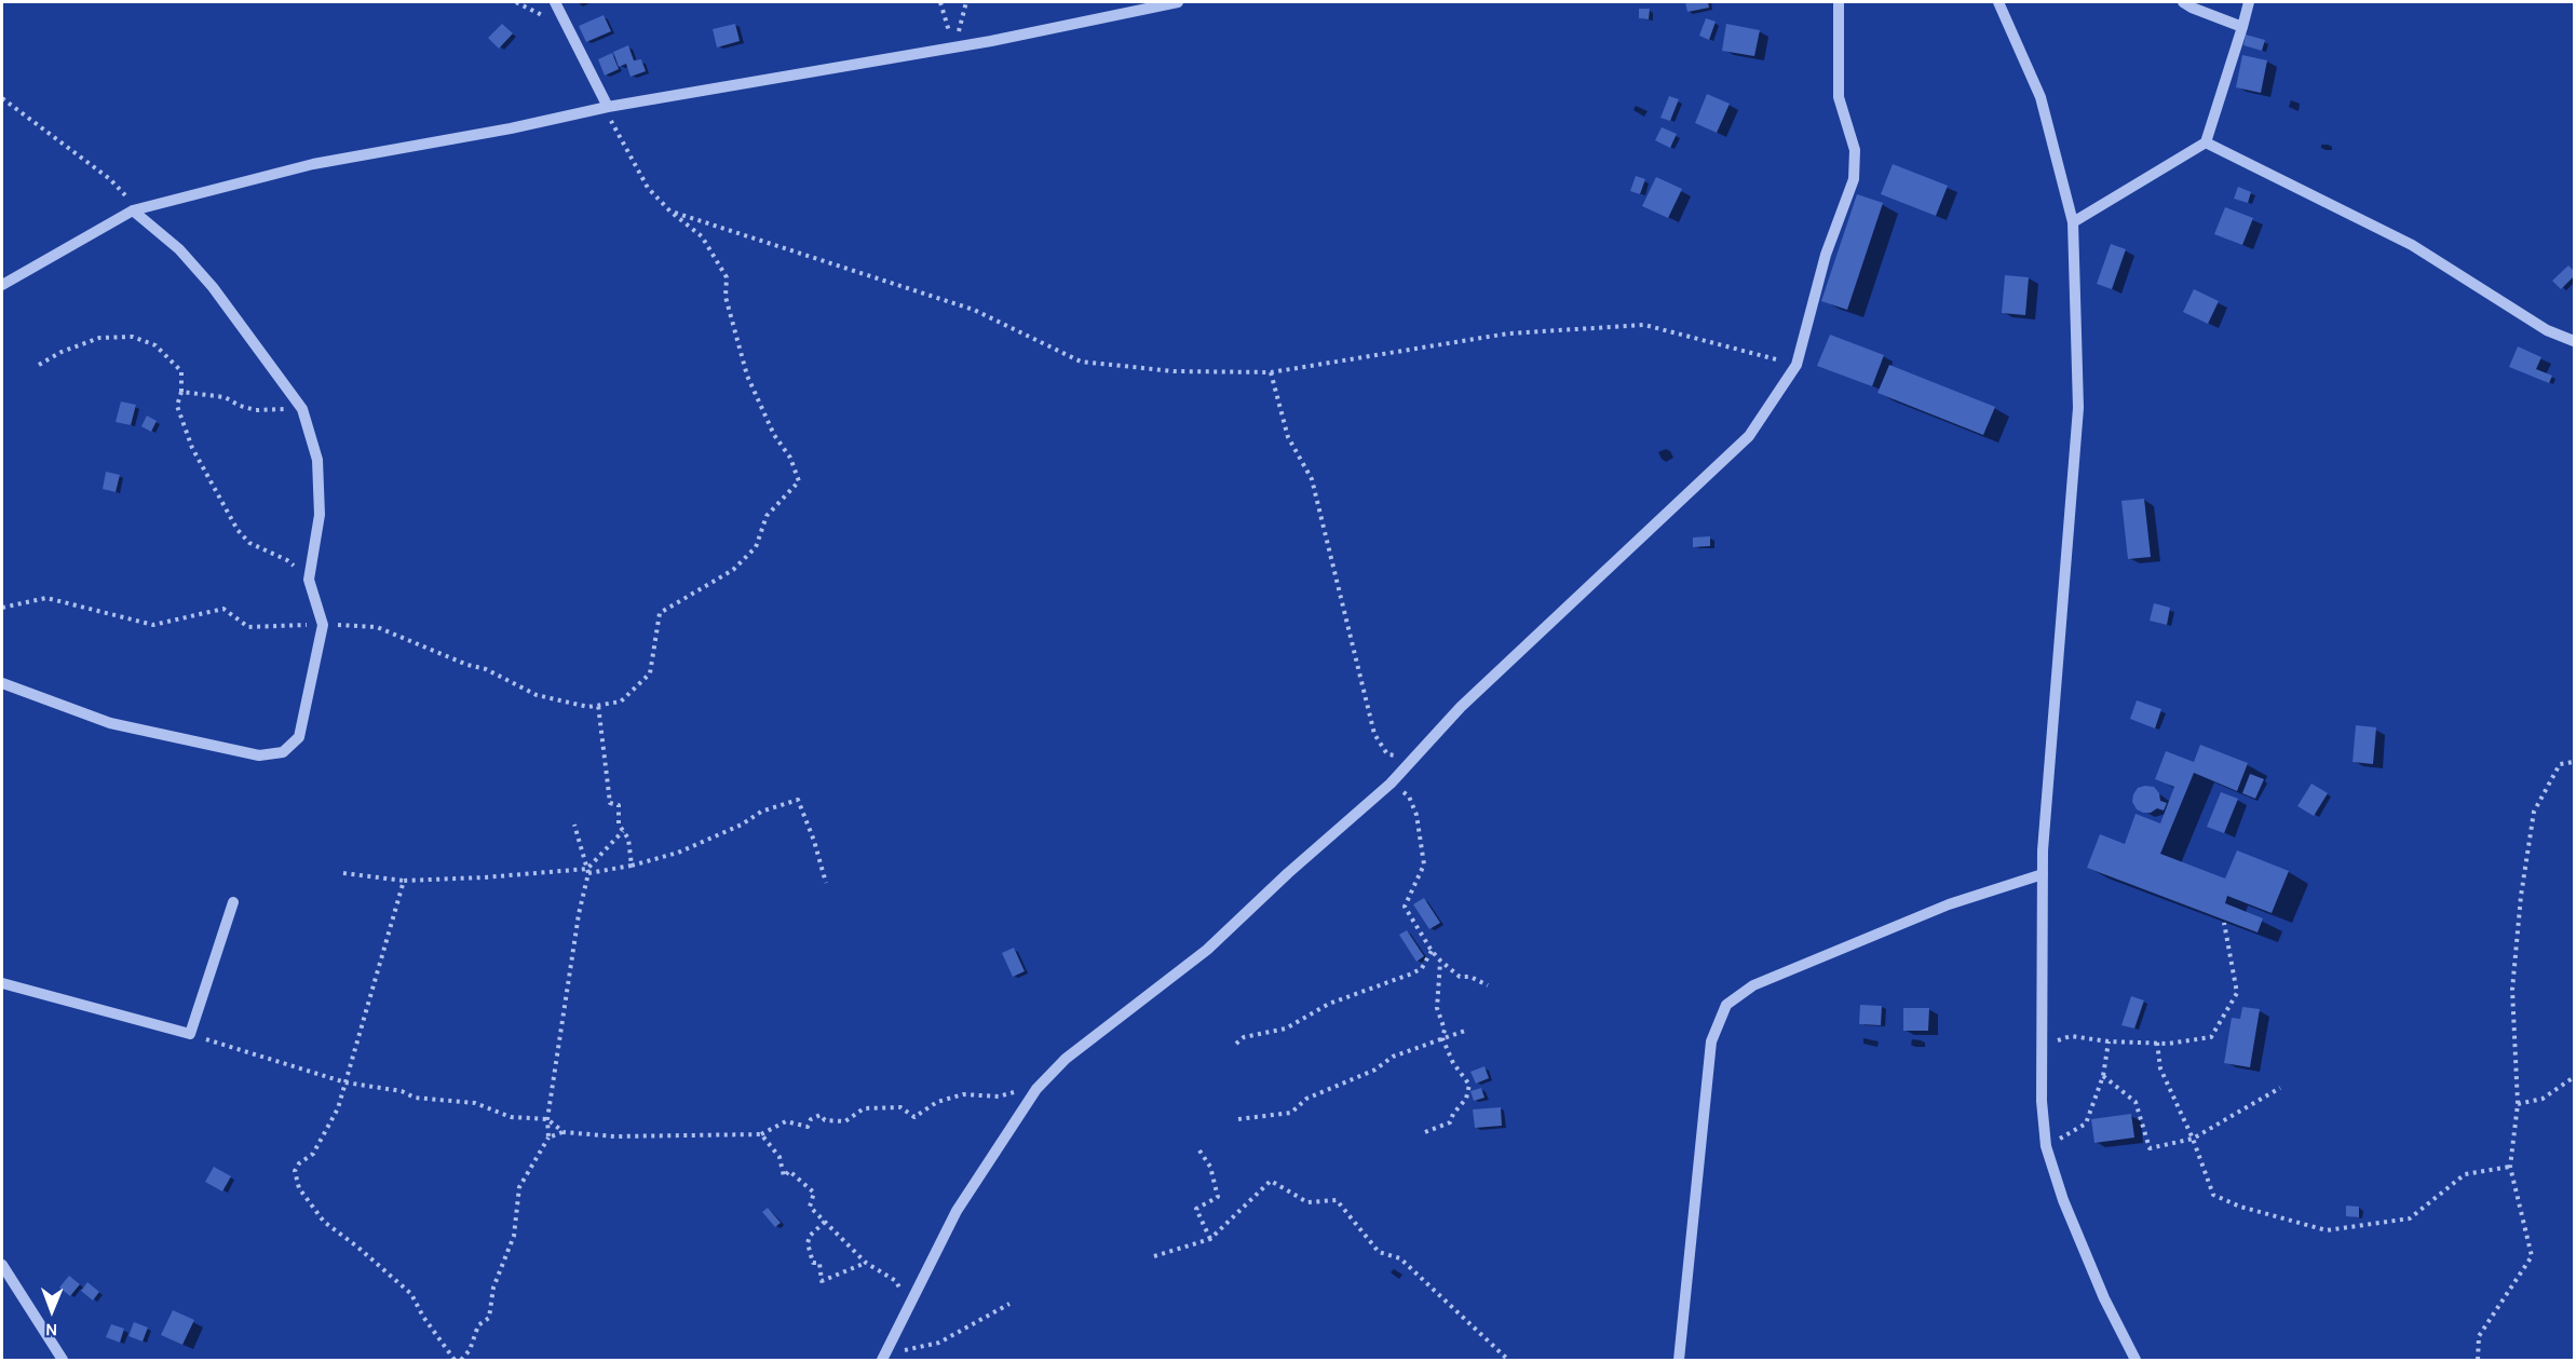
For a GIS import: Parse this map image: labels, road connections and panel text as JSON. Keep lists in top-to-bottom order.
{
  "north": "bottom"
}
